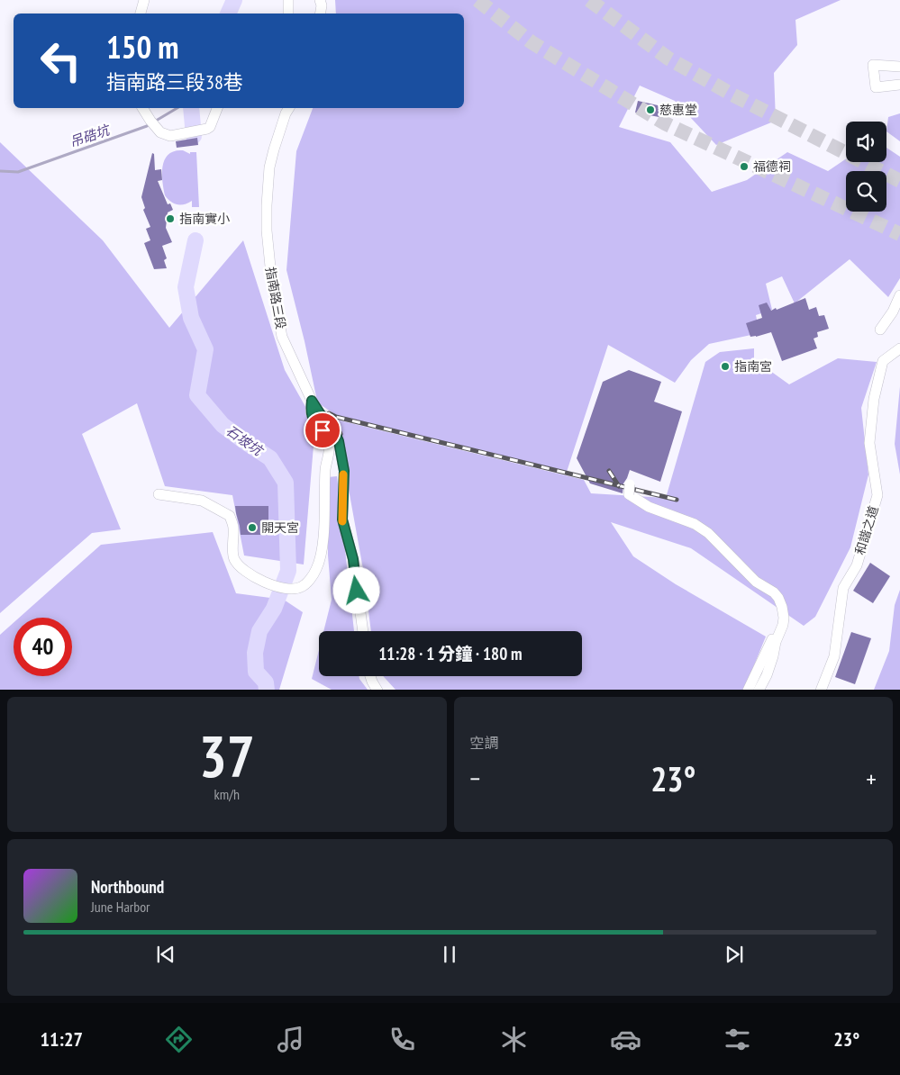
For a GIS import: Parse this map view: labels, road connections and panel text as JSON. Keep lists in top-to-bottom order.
{
  "streets": {
    "street": ["指南路三段", "和諧之道"]
  },
  "water": ["吊硞坑", "石坡坑"],
  "places": [
    "慈惠堂",
    "福德祠",
    "指南實小",
    "指南宮",
    "開天宮"
  ],
  "page": {
    "turn": ["150 m", "指南路三段38巷"],
    "limit": "40",
    "trip": "11:28 · 1 分鐘 · 180 m",
    "tile": [
      ["37", "km/h"],
      "空調"
    ],
    "heat": ["−", "23°", "+"],
    "song": ["Northbound", "June Harbor"],
    "tabs": ["11:27", "23°"]
  }
}
